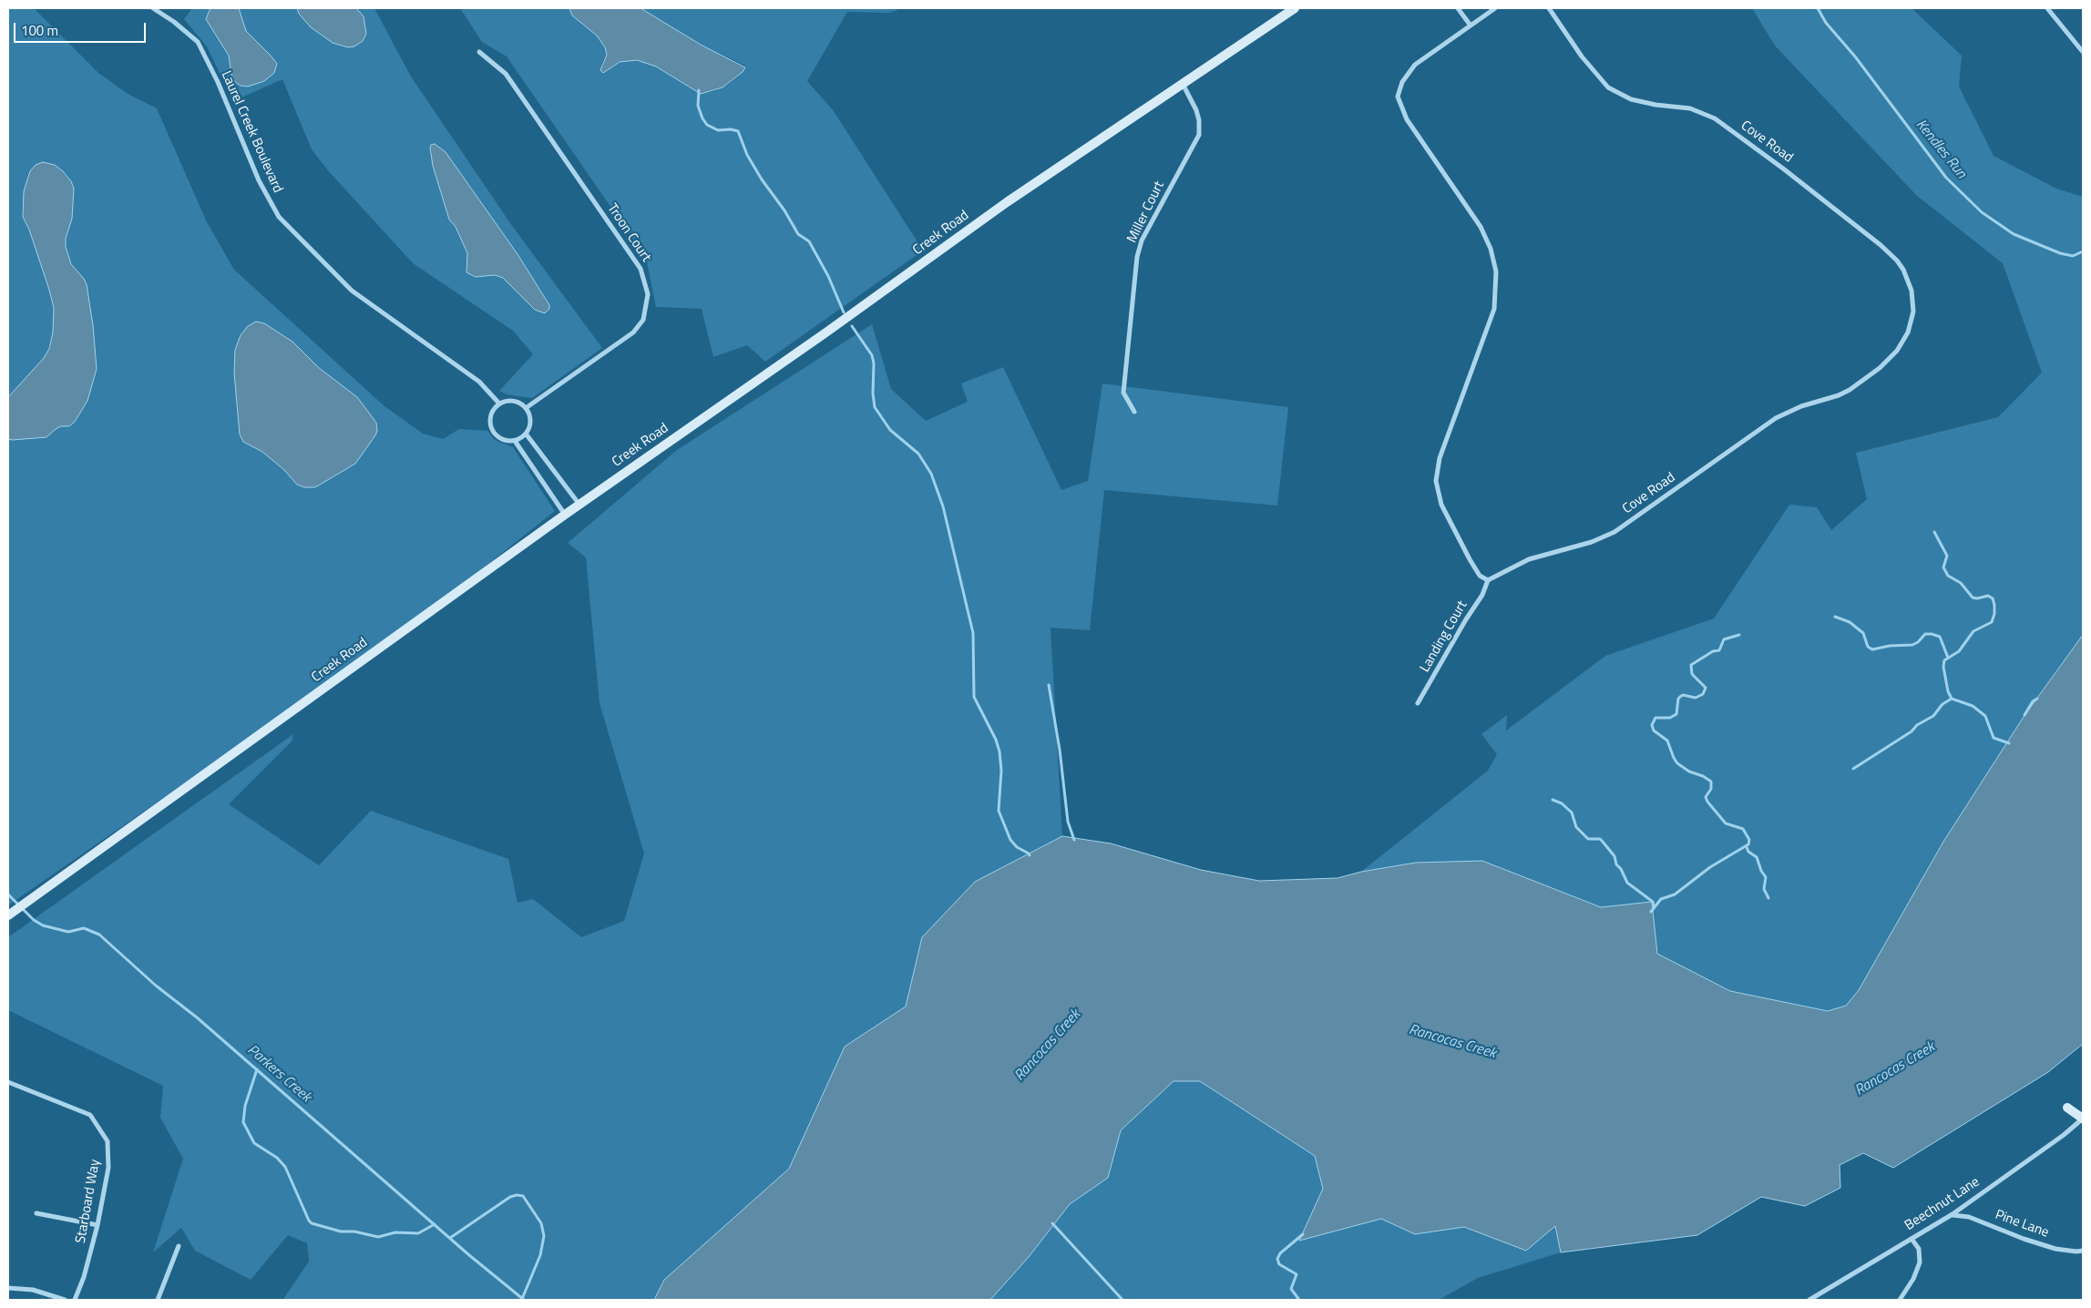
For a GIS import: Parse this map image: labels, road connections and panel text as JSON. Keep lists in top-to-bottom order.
{
  "streets": {
    "main road": ["Creek Road"],
    "street": [
      "Laurel Creek Boulevard",
      "Cove Road",
      "Miller Court",
      "Troon Court",
      "Landing Court",
      "Starboard Way",
      "Beechnut Lane",
      "Pine Lane"
    ]
  },
  "crossings": [
    ["Laurel Creek Boulevard", "Troon Court"],
    ["Cove Road", "Landing Court"],
    ["Miller Court", "Creek Road"],
    ["Beechnut Lane", "Pine Lane"]
  ],
  "water": ["Kendles Run", "Rancocas Creek", "Parkers Creek"],
  "scale_bar": "100 m"
}
